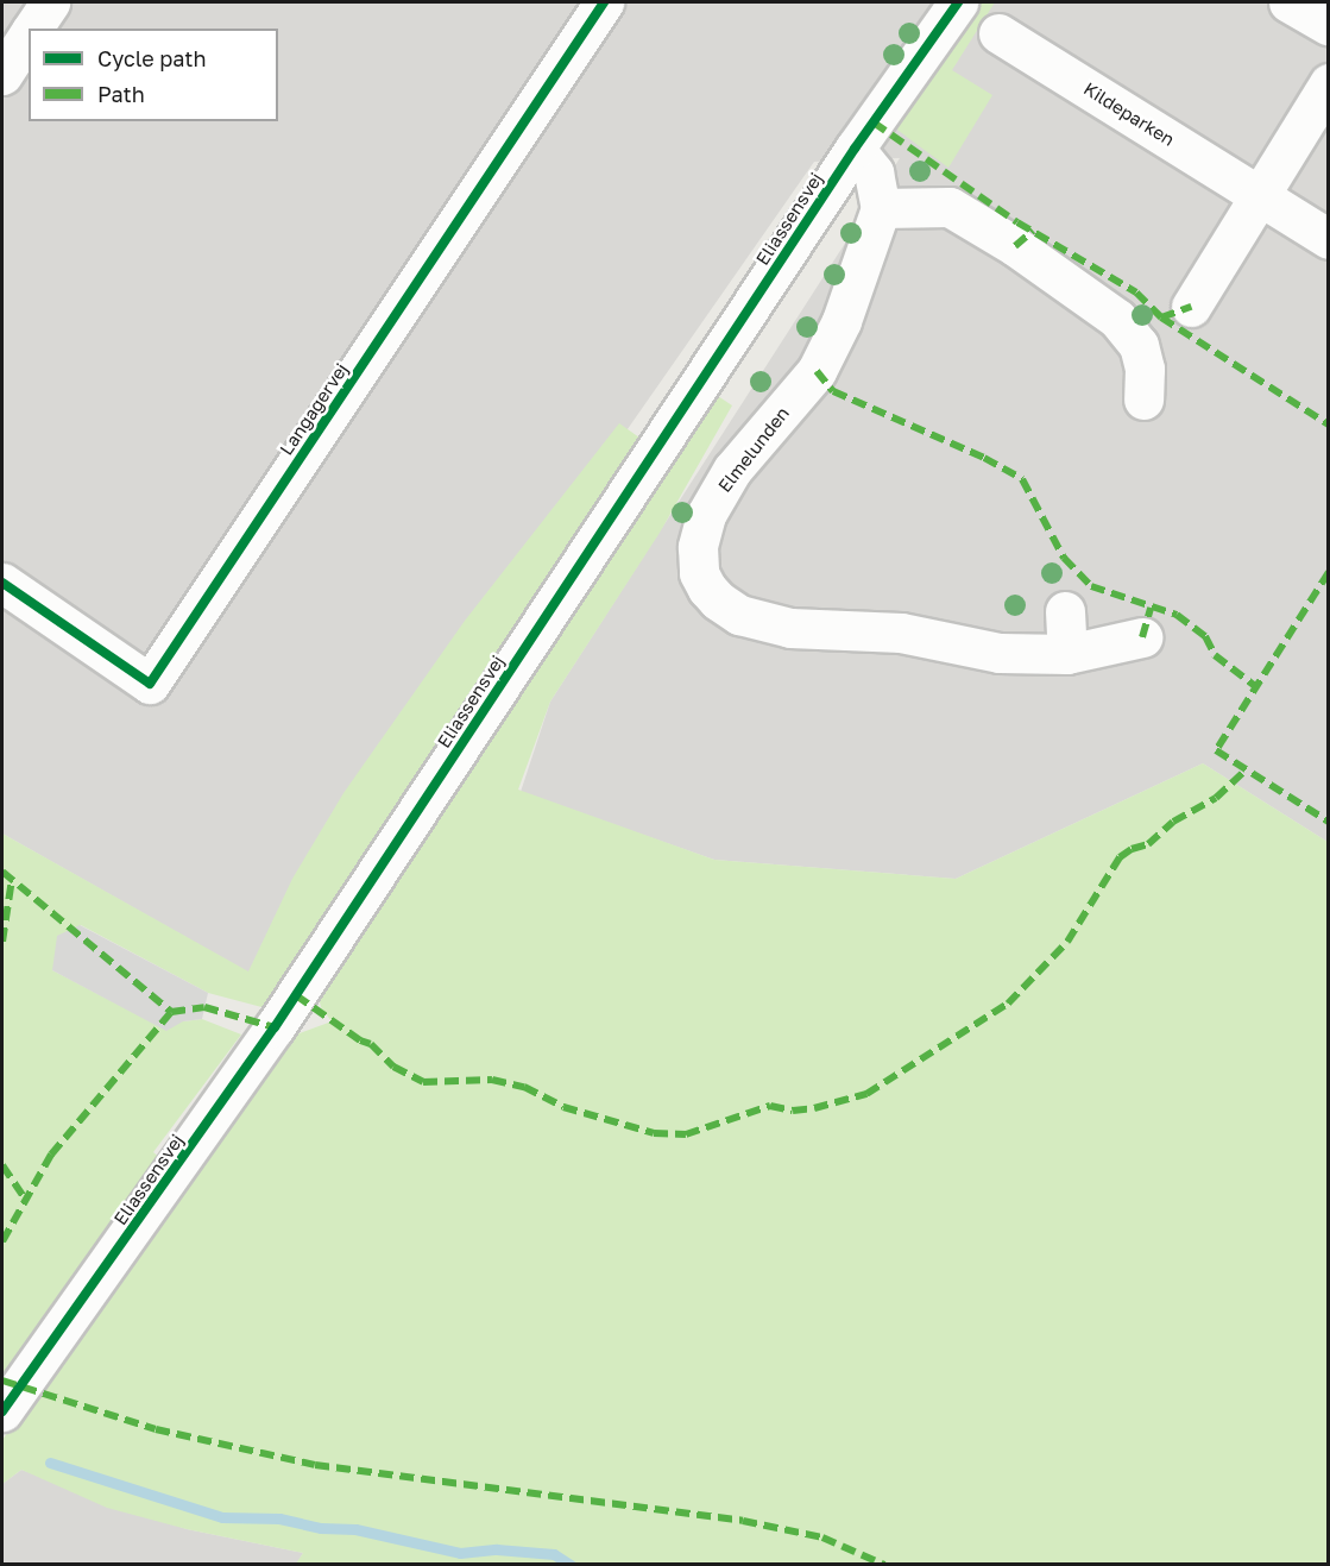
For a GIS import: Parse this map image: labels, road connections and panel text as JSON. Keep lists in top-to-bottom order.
{
  "streets": {
    "street": [
      "Kildeparken",
      "Eliassensvej",
      "Langagervej",
      "Elmelunden"
    ]
  },
  "legend": ["Cycle path", "Path"]
}
